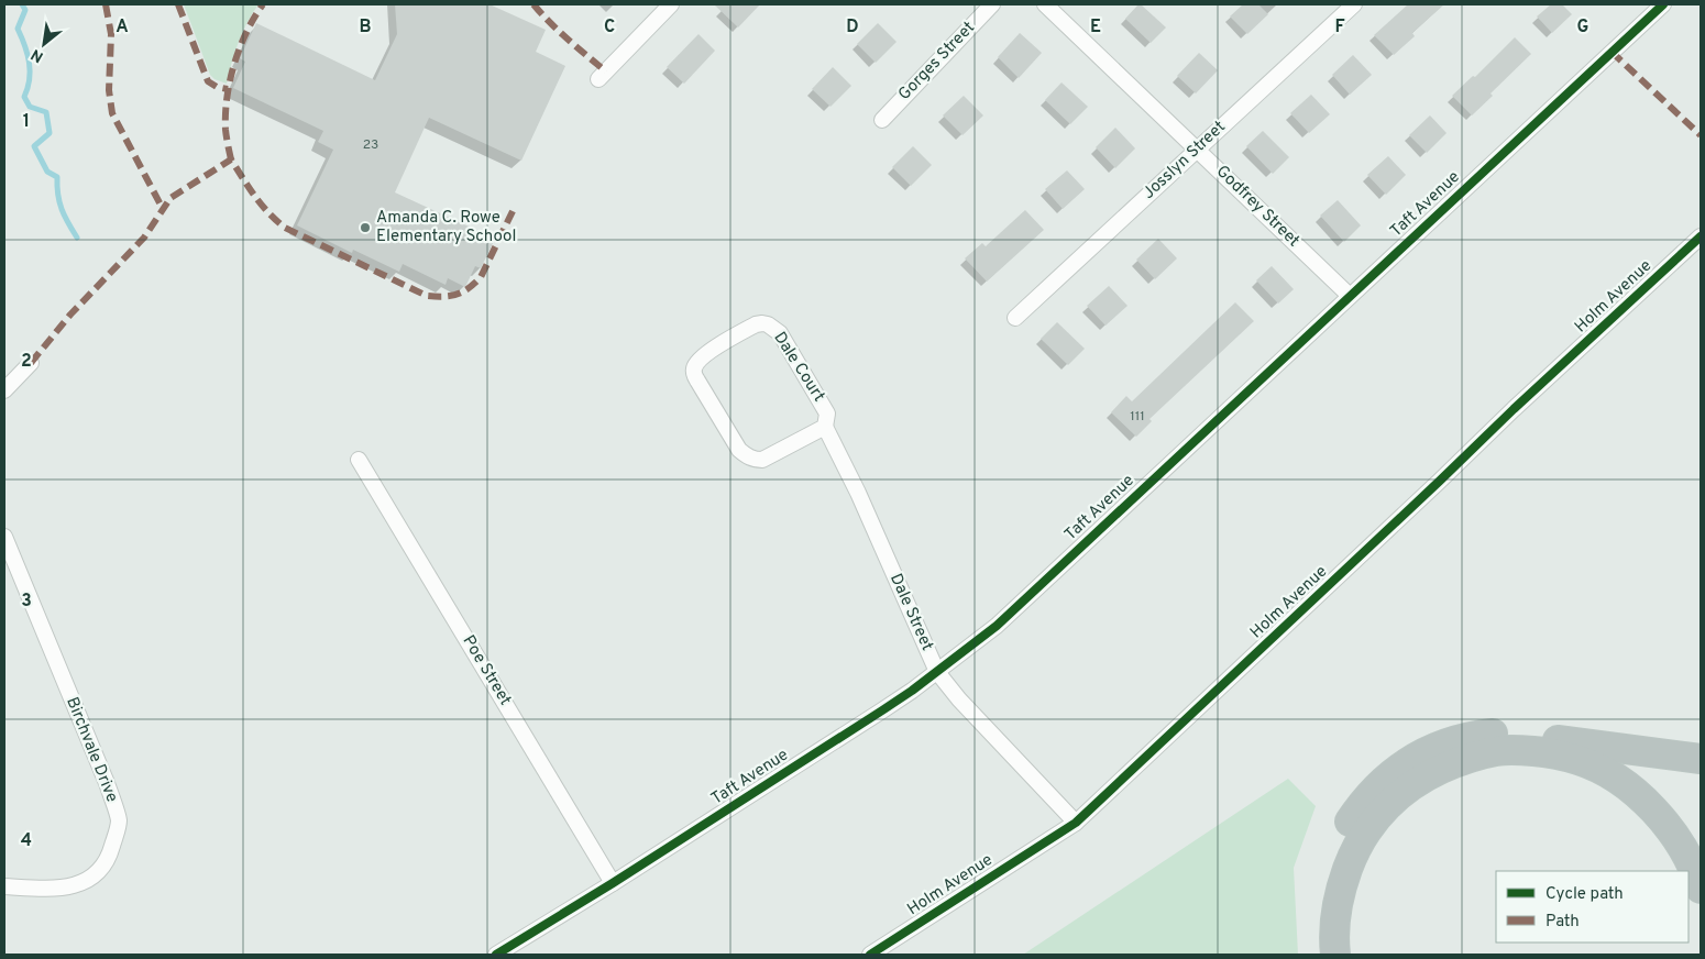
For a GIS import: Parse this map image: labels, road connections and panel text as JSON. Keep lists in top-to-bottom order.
{
  "streets": {
    "street": [
      "Gorges Street",
      "Josslyn Street",
      "Taft Avenue",
      "Godfrey Street",
      "Holm Avenue",
      "Dale Court",
      "Dale Street",
      "Poe Street",
      "Birchvale Drive"
    ]
  },
  "crossings": [
    ["Josslyn Street", "Godfrey Street"],
    ["Taft Avenue", "Godfrey Street"],
    ["Taft Avenue", "Dale Street"],
    ["Taft Avenue", "Poe Street"],
    ["Holm Avenue", "Dale Street"],
    ["Dale Court", "Dale Street"]
  ],
  "places": ["Amanda C. Rowe Elementary School"],
  "house_numbers": ["23", "111"],
  "legend": ["Cycle path", "Path"],
  "north": "bottom left",
  "grid": {
    "columns": [
      "A",
      "B",
      "C",
      "D",
      "E",
      "F",
      "G"
    ],
    "rows": [
      "1",
      "2",
      "3",
      "4"
    ]
  }
}
